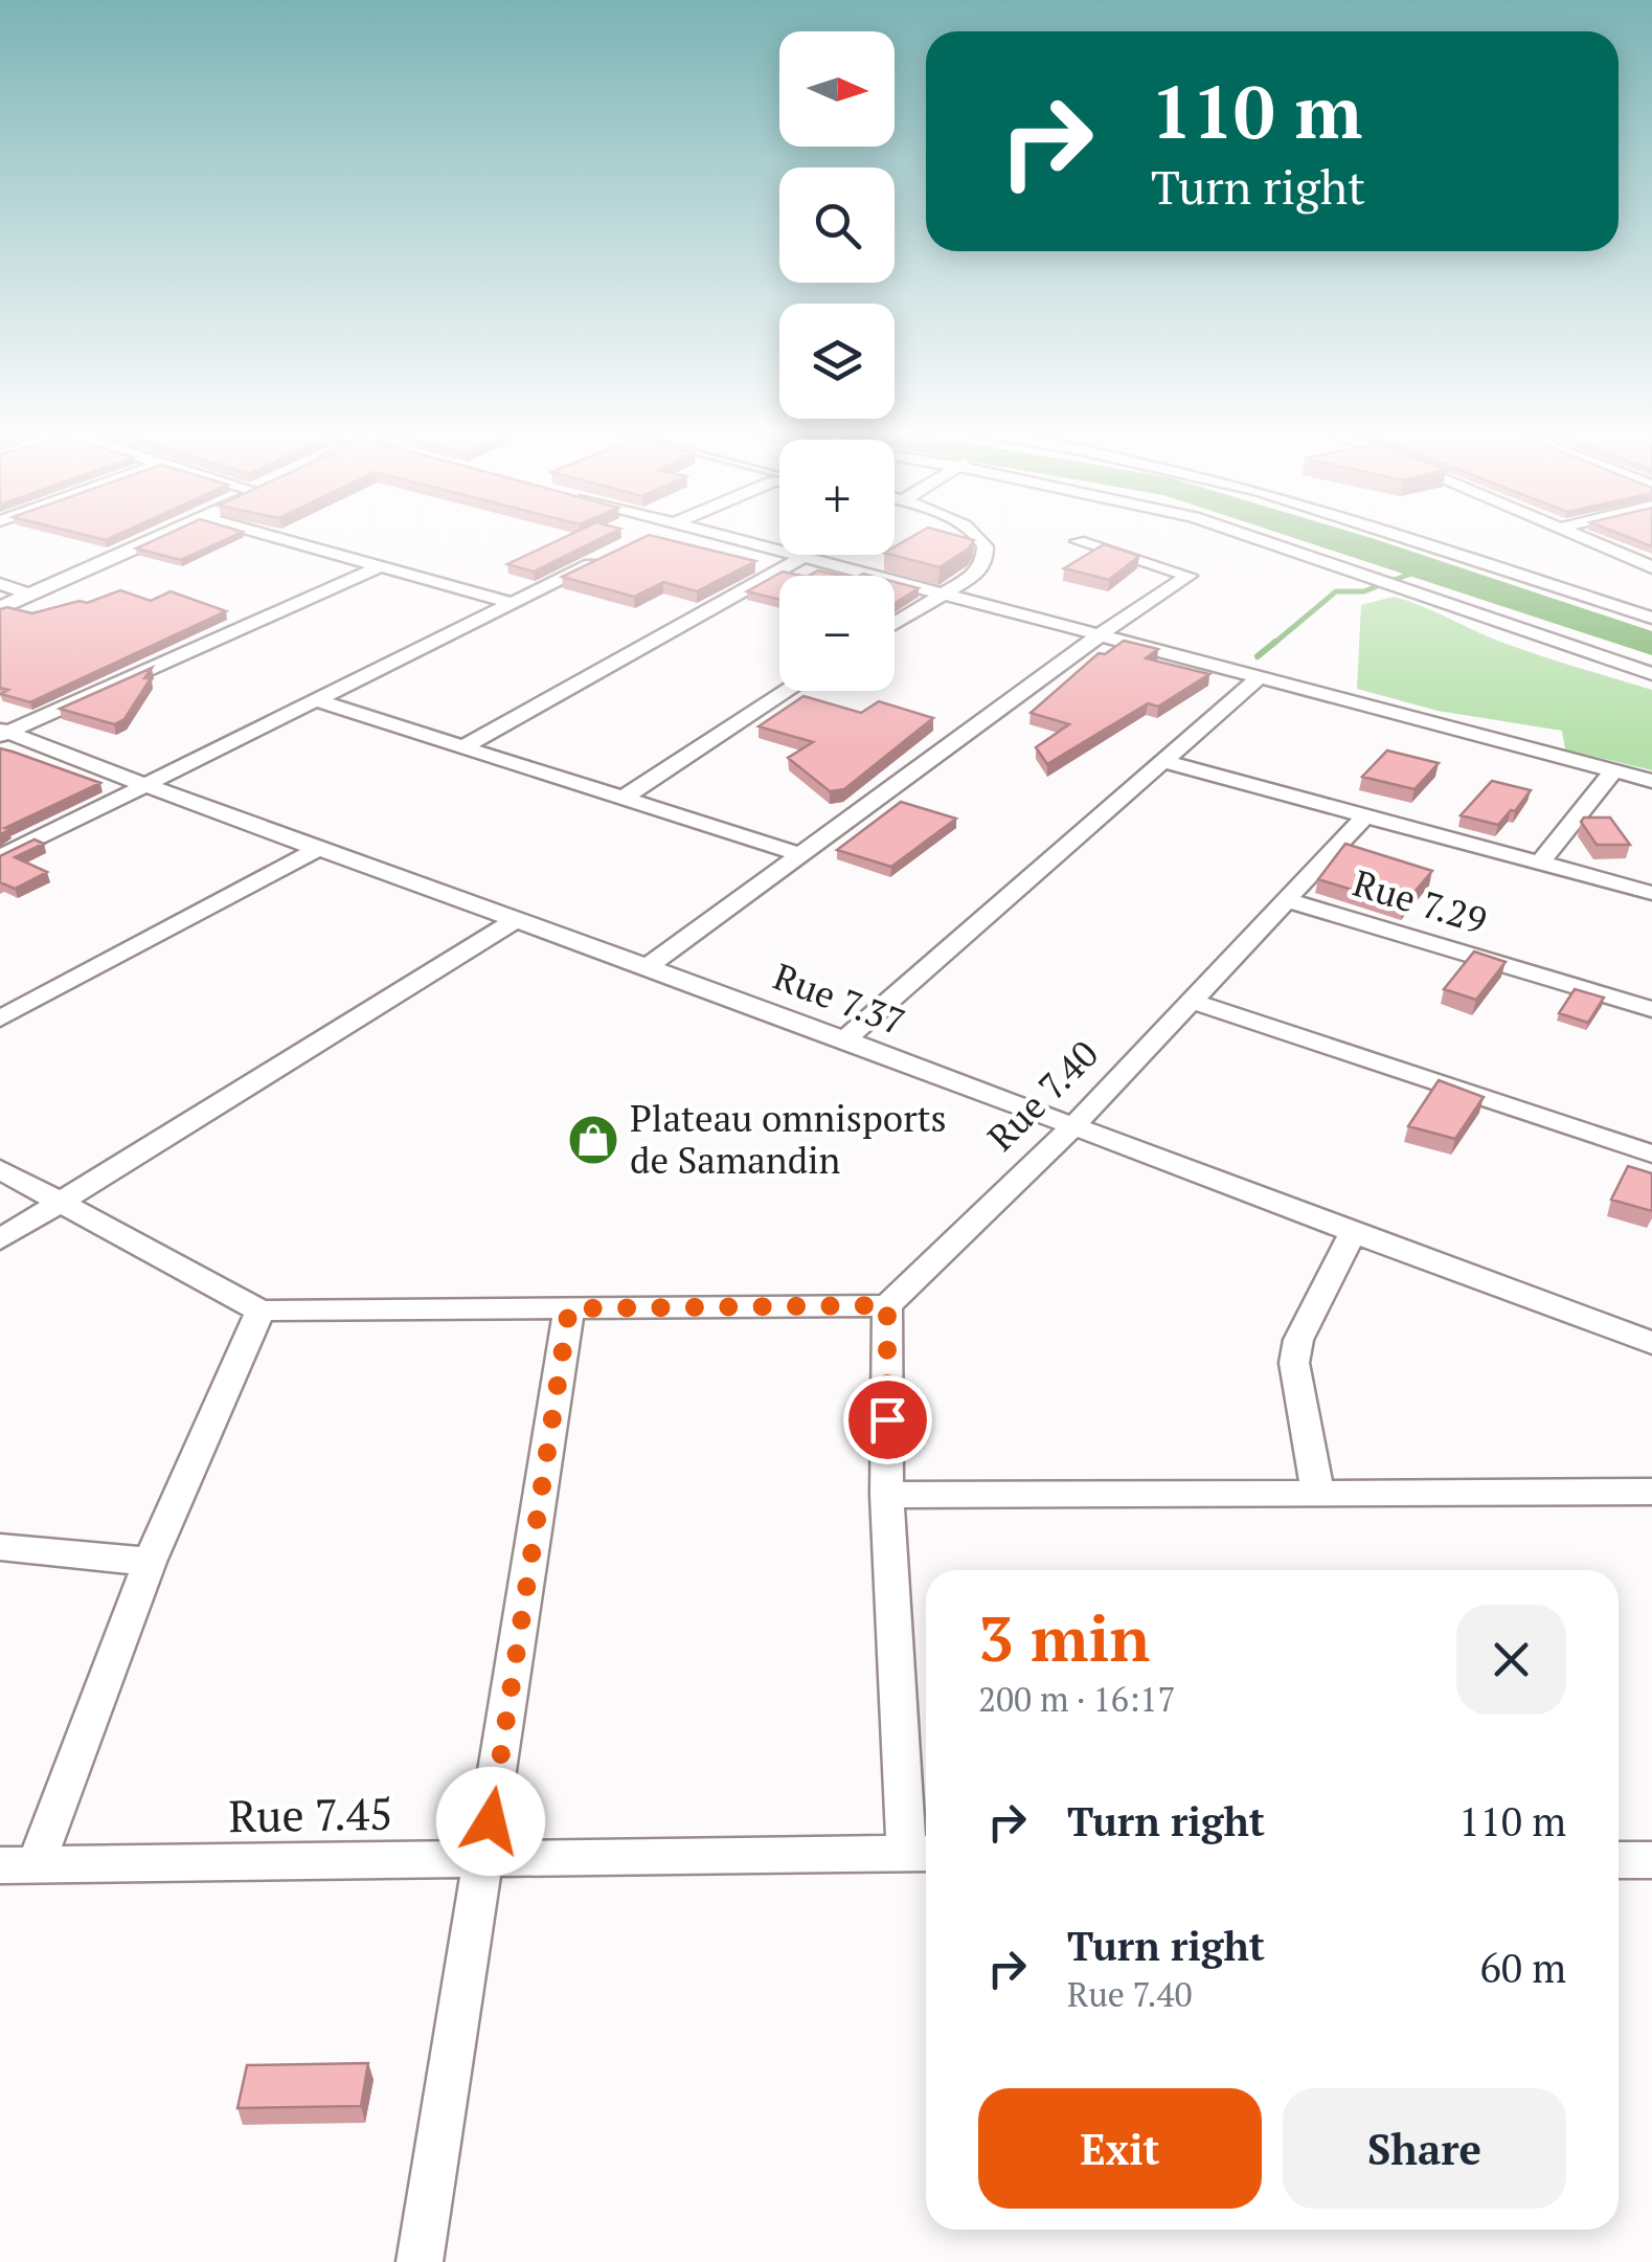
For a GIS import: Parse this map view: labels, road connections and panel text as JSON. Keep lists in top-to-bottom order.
{
  "streets": {
    "street": [
      "Rue 7.29",
      "Rue 7.37",
      "Rue 7.40",
      "Rue 7.45"
    ]
  },
  "crossings": [
    ["Rue 7.29", "Rue 7.40"],
    ["Rue 7.37", "Rue 7.40"]
  ],
  "places": {
    "shop": ["Plateau omnisports de Samandin"]
  },
  "north": "right",
  "page": {
    "map_buttons": ["+", "−"],
    "turn": ["110 m", "Turn right"],
    "heading": ["3 min", "200 m · 16:17"],
    "list": [
      {
        "name": "Turn right",
        "value": "110 m"
      },
      {
        "name": "Turn right",
        "note": "Rue 7.40",
        "value": "60 m"
      }
    ],
    "buttons": ["Exit", "Share"]
  }
}
